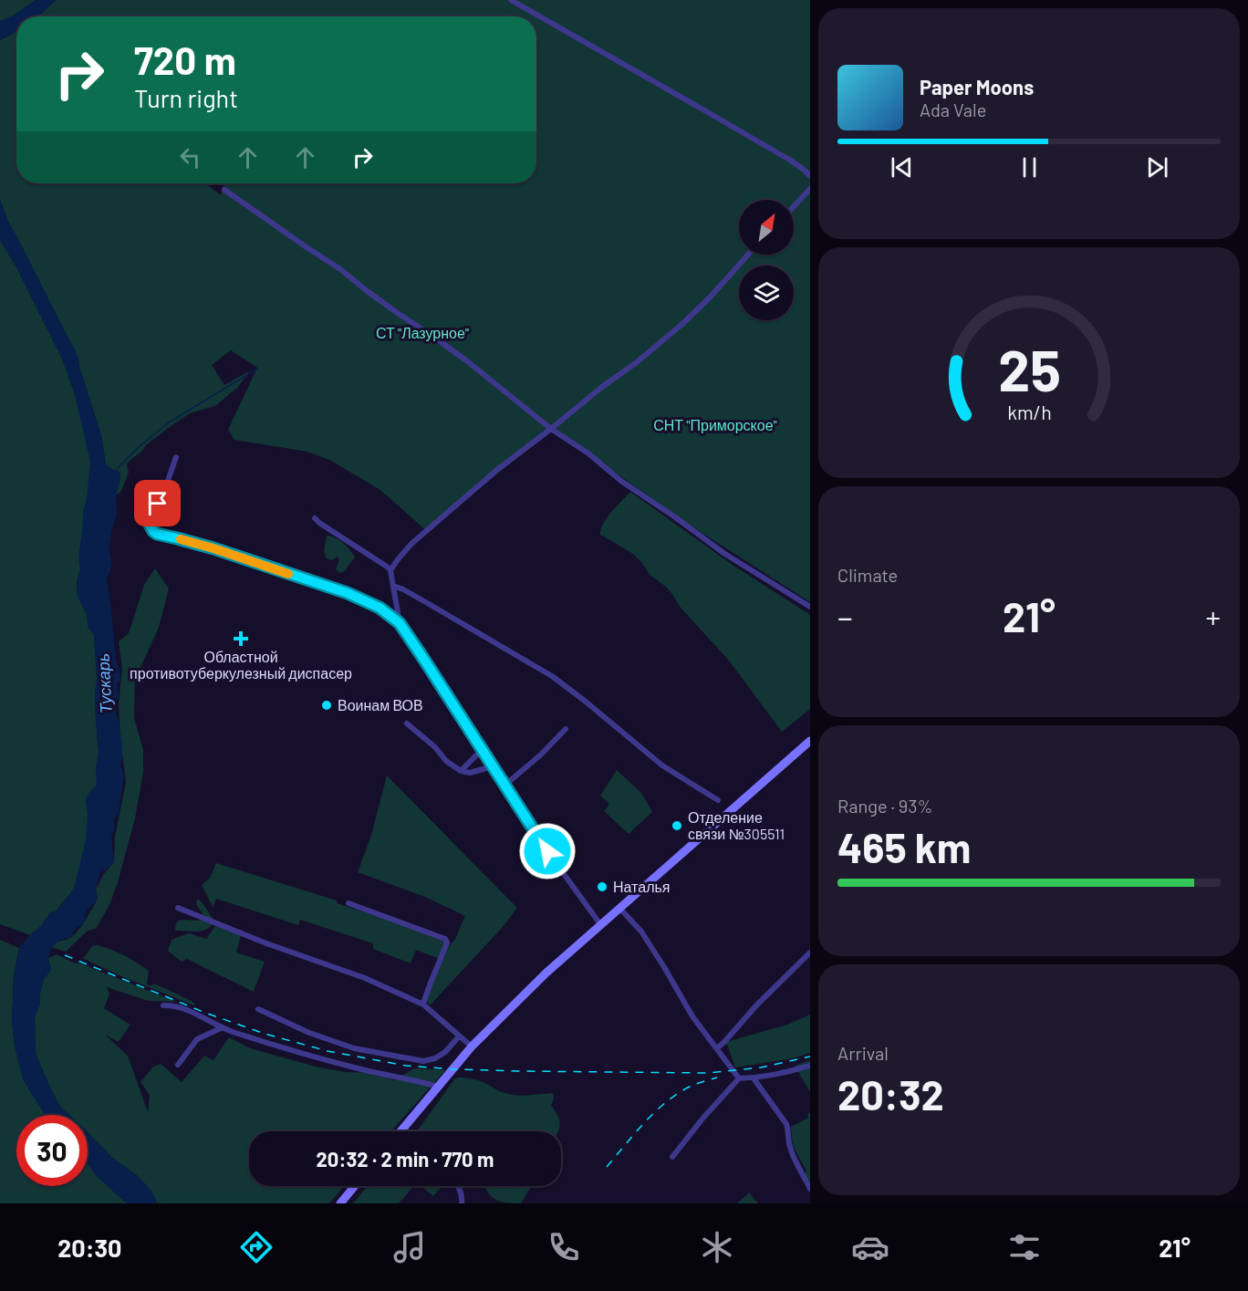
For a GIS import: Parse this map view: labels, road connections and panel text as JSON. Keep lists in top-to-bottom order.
{
  "water": ["Тускарь"],
  "parks": ["СТ \"Лазурное\"", "СНТ \"Приморское\""],
  "places": {
    "health": ["Областной противотуберкулезный диспасер"],
    "other": ["Воинам ВОВ", "Отделение связи №305511", "Наталья"]
  },
  "north": "top right",
  "page": {
    "turn": ["720 m", "Turn right"],
    "song": ["Paper Moons", "Ada Vale"],
    "tile": [
      "Climate",
      ["Range · 93%", "465 km"],
      ["Arrival", "20:32"]
    ],
    "heat": ["−", "21°", "+"],
    "limit": "30",
    "trip": "20:32 · 2 min · 770 m",
    "tabs": ["20:30", "21°"],
    "gauge": ["25", "km/h"]
  }
}
